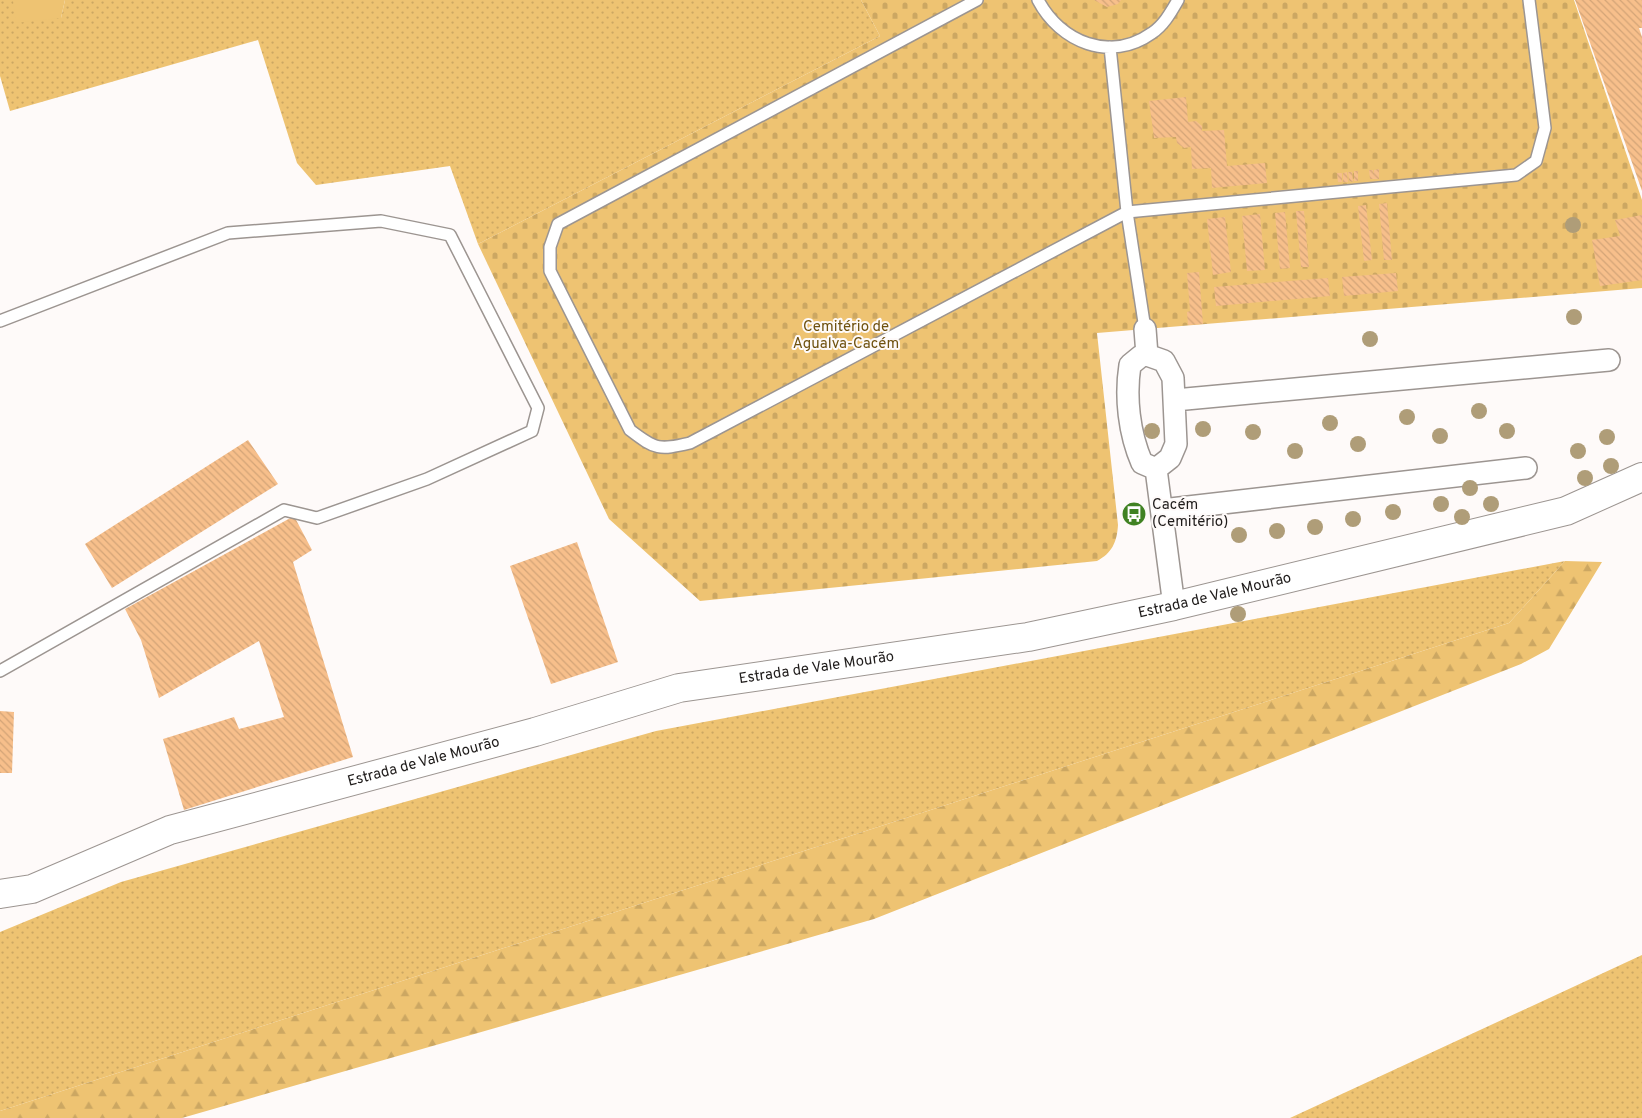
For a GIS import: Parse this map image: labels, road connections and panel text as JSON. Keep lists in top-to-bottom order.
{
  "streets": {
    "street": ["Estrada de Vale Mourão"]
  },
  "parks": ["Cemitério de Agualva-Cacém"],
  "places": {
    "bus stop": ["Cacém (Cemitério)"]
  }
}
